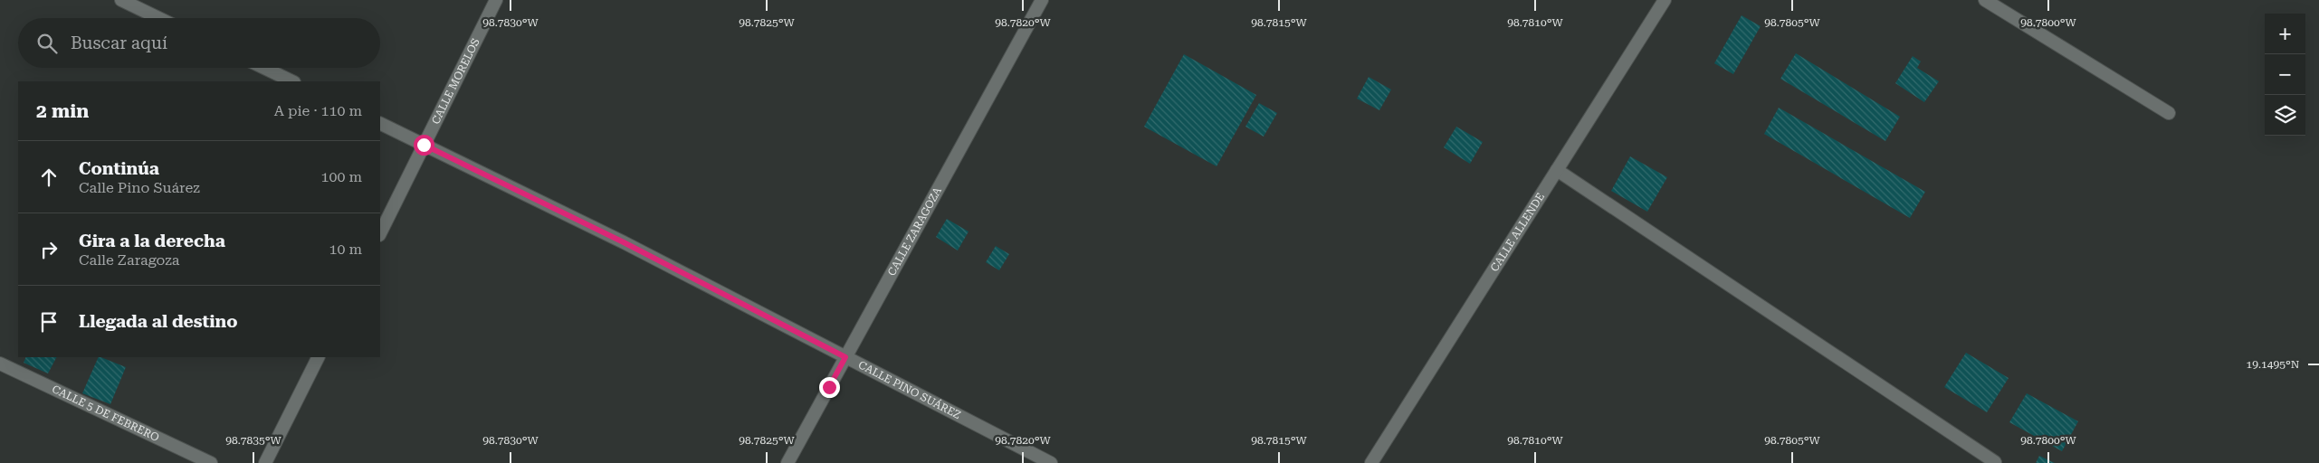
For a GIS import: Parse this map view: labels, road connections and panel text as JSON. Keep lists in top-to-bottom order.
{
  "streets": {
    "street": [
      "CALLE MORELOS",
      "CALLE ZARAGOZA",
      "CALLE ALLENDE",
      "CALLE PINO SUÁREZ",
      "CALLE 5 DE FEBRERO"
    ]
  },
  "crossings": [
    ["CALLE MORELOS", "CALLE PINO SUÁREZ"],
    ["CALLE ZARAGOZA", "CALLE PINO SUÁREZ"]
  ],
  "page": {
    "map_buttons": ["+", "−"],
    "search": "Buscar aquí",
    "heading": ["2 min", "A pie · 110 m"],
    "list": [
      ["Continúa", "Calle Pino Suárez", "100 m"],
      ["Gira a la derecha", "Calle Zaragoza", "10 m"],
      "Llegada al destino"
    ]
  },
  "coordinates": [
    "98.7830°W",
    "98.7825°W",
    "98.7820°W",
    "98.7815°W",
    "98.7810°W",
    "98.7805°W",
    "98.7800°W",
    "19.1495°N",
    "98.7835°W"
  ]
}
